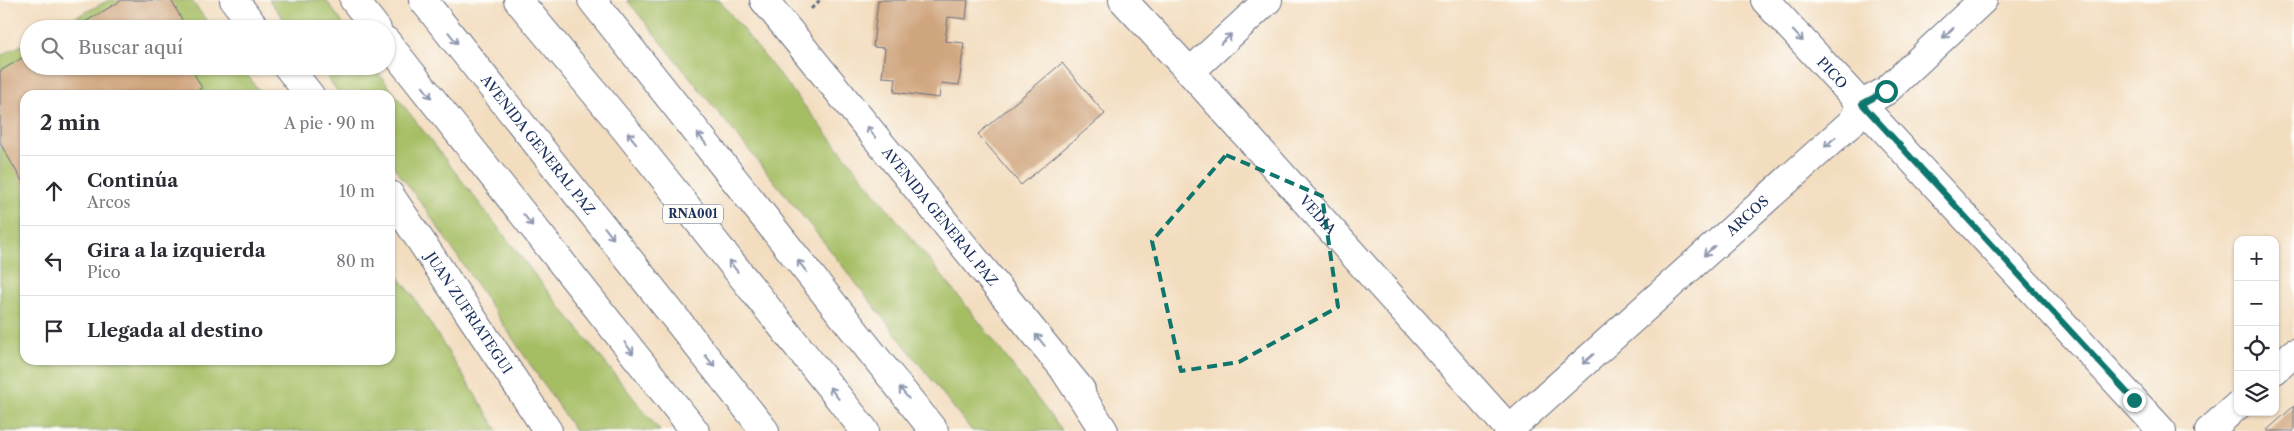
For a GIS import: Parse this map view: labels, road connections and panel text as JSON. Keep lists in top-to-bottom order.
{
  "streets": {
    "main road": [
      "PICO",
      "AVENIDA GENERAL PAZ",
      "RNA001",
      "VEDIA",
      "ARCOS",
      "JUAN ZUFRIATEGUI"
    ]
  },
  "crossings": [
    ["PICO", "ARCOS"],
    ["VEDIA", "ARCOS"]
  ],
  "one_way": ["ARCOS"],
  "page": {
    "search": "Buscar aquí",
    "heading": ["2 min", "A pie · 90 m"],
    "list": [
      ["Continúa", "Arcos", "10 m"],
      ["Gira a la izquierda", "Pico", "80 m"],
      "Llegada al destino"
    ],
    "map_buttons": ["+", "−"]
  }
}
